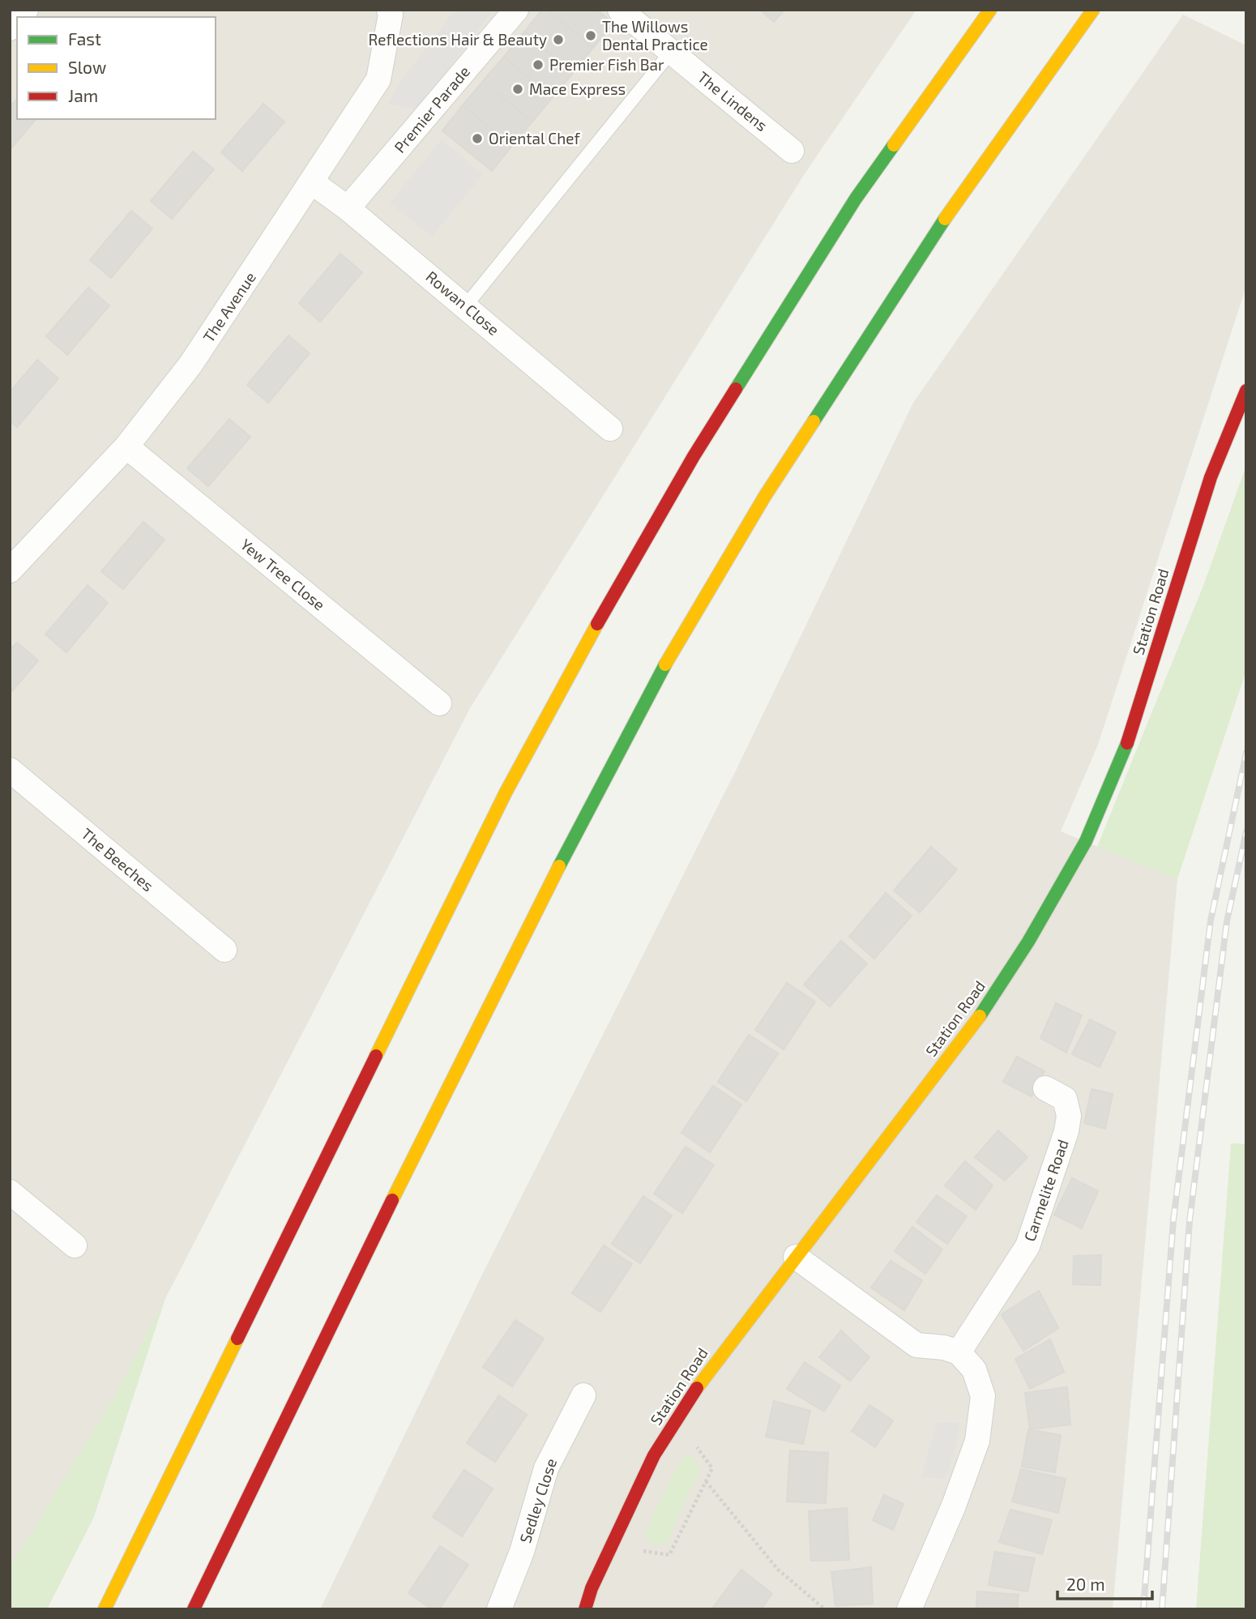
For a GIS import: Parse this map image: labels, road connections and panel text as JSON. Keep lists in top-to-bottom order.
{
  "streets": {
    "main road": ["Station Road"],
    "street": [
      "The Lindens",
      "Premier Parade",
      "Rowan Close",
      "The Avenue",
      "Yew Tree Close",
      "The Beeches",
      "Carmelite Road",
      "Sedley Close"
    ]
  },
  "crossings": [
    ["Premier Parade", "Rowan Close"],
    ["Rowan Close", "The Avenue"],
    ["The Avenue", "Yew Tree Close"]
  ],
  "places": [
    "The Willows Dental Practice",
    "Reflections Hair & Beauty",
    "Premier Fish Bar",
    "Mace Express",
    "Oriental Chef"
  ],
  "legend": ["Fast", "Slow", "Jam"],
  "scale_bar": "20 m"
}
